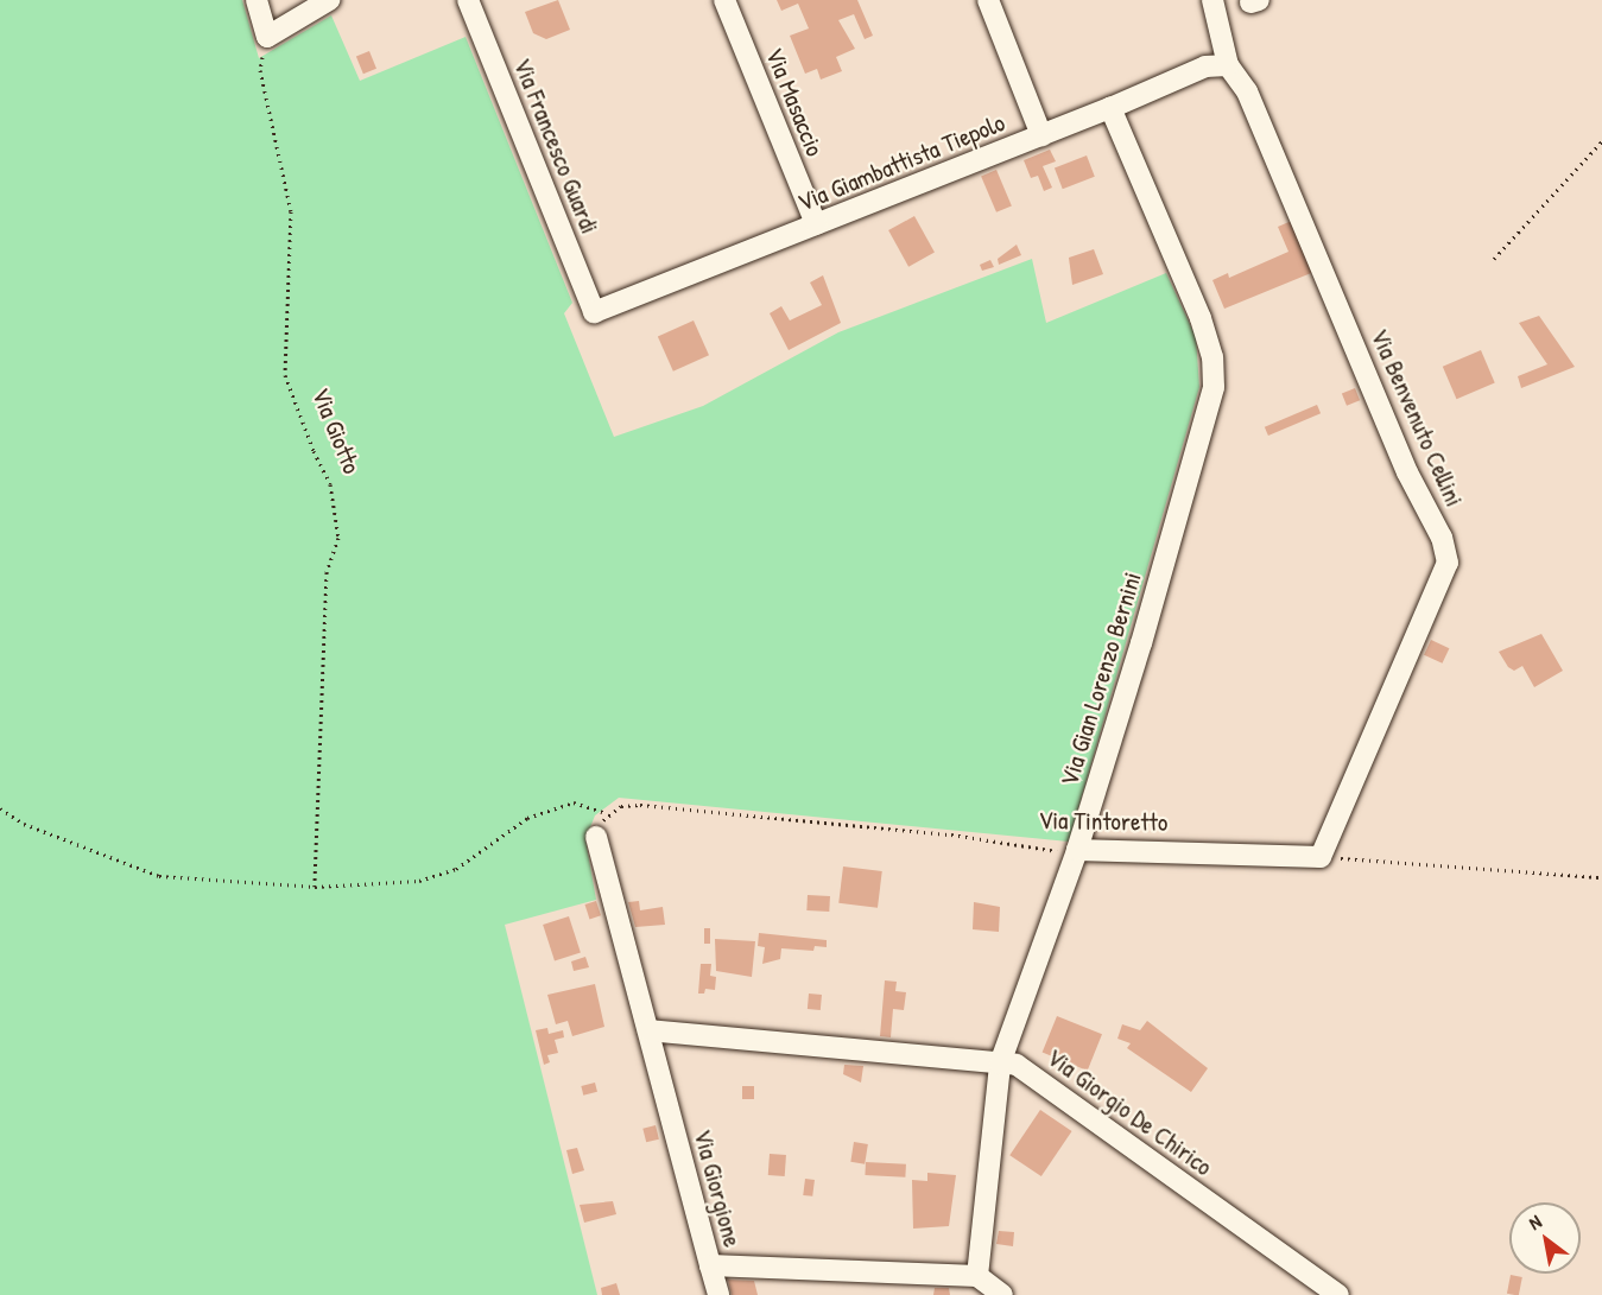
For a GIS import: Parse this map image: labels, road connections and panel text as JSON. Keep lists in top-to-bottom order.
{
  "streets": {
    "street": [
      "Via Masaccio",
      "Via Francesco Guardi",
      "Via Giambattista Tiepolo",
      "Via Benvenuto Cellini",
      "Via Gian Lorenzo Bernini",
      "Via Tintoretto",
      "Via Giorgio De Chirico",
      "Via Giorgione"
    ],
    "path": ["Via Giotto"]
  },
  "crossings": [
    ["Via Masaccio", "Via Giambattista Tiepolo"],
    ["Via Francesco Guardi", "Via Giambattista Tiepolo"],
    ["Via Giambattista Tiepolo", "Via Benvenuto Cellini"],
    ["Via Giambattista Tiepolo", "Via Gian Lorenzo Bernini"],
    ["Via Benvenuto Cellini", "Via Tintoretto"],
    ["Via Gian Lorenzo Bernini", "Via Tintoretto"],
    ["Via Gian Lorenzo Bernini", "Via Giorgio De Chirico"],
    ["Via Gian Lorenzo Bernini", "Via Giorgione"],
    ["Via Giorgio De Chirico", "Via Giorgione"]
  ],
  "north": "top left"
}
